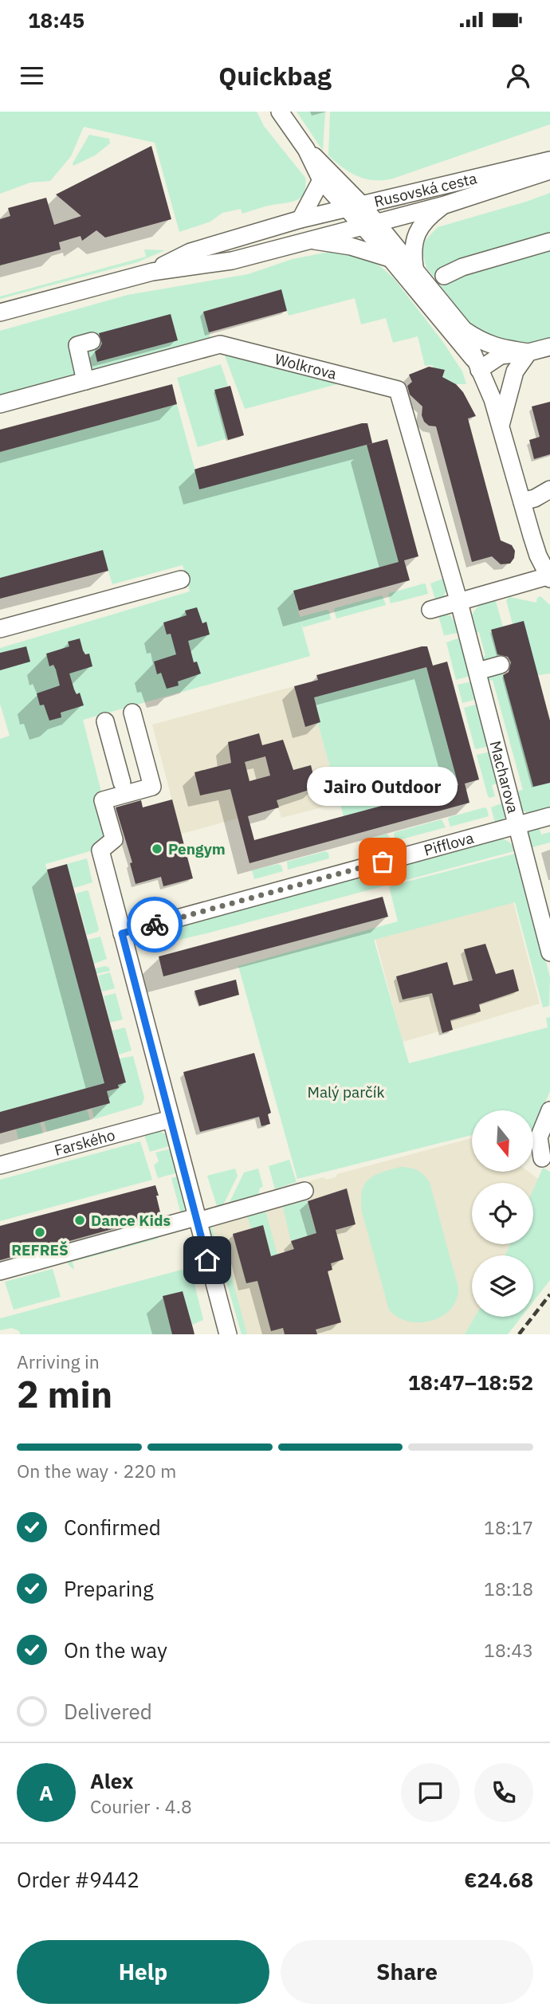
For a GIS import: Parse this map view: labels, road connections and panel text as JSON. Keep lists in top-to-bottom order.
{
  "streets": {
    "street": [
      "Rusovská cesta",
      "Wolkrova",
      "Macharova",
      "Pifflova",
      "Farského"
    ]
  },
  "crossings": [
    ["Wolkrova", "Macharova"],
    ["Macharova", "Pifflova"]
  ],
  "parks": ["Malý parčík"],
  "places": [
    "Pengym",
    "Jairo Outdoor",
    "Dance Kids",
    "REFREŠ"
  ],
  "north": "bottom",
  "page": {
    "status": "18:45",
    "header": "Quickbag",
    "bubble": "Jairo Outdoor",
    "heading": ["2 min", "Arriving in", "18:47–18:52"],
    "panel": [
      "Alex",
      "Courier · 4.8",
      "Order #9442",
      "€24.68"
    ],
    "bar": "On the way · 220 m",
    "list": [
      ["Confirmed", "18:17"],
      ["Preparing", "18:18"],
      ["On the way", "18:43"],
      "Delivered"
    ],
    "round": "A",
    "buttons": ["Help", "Share"]
  }
}
